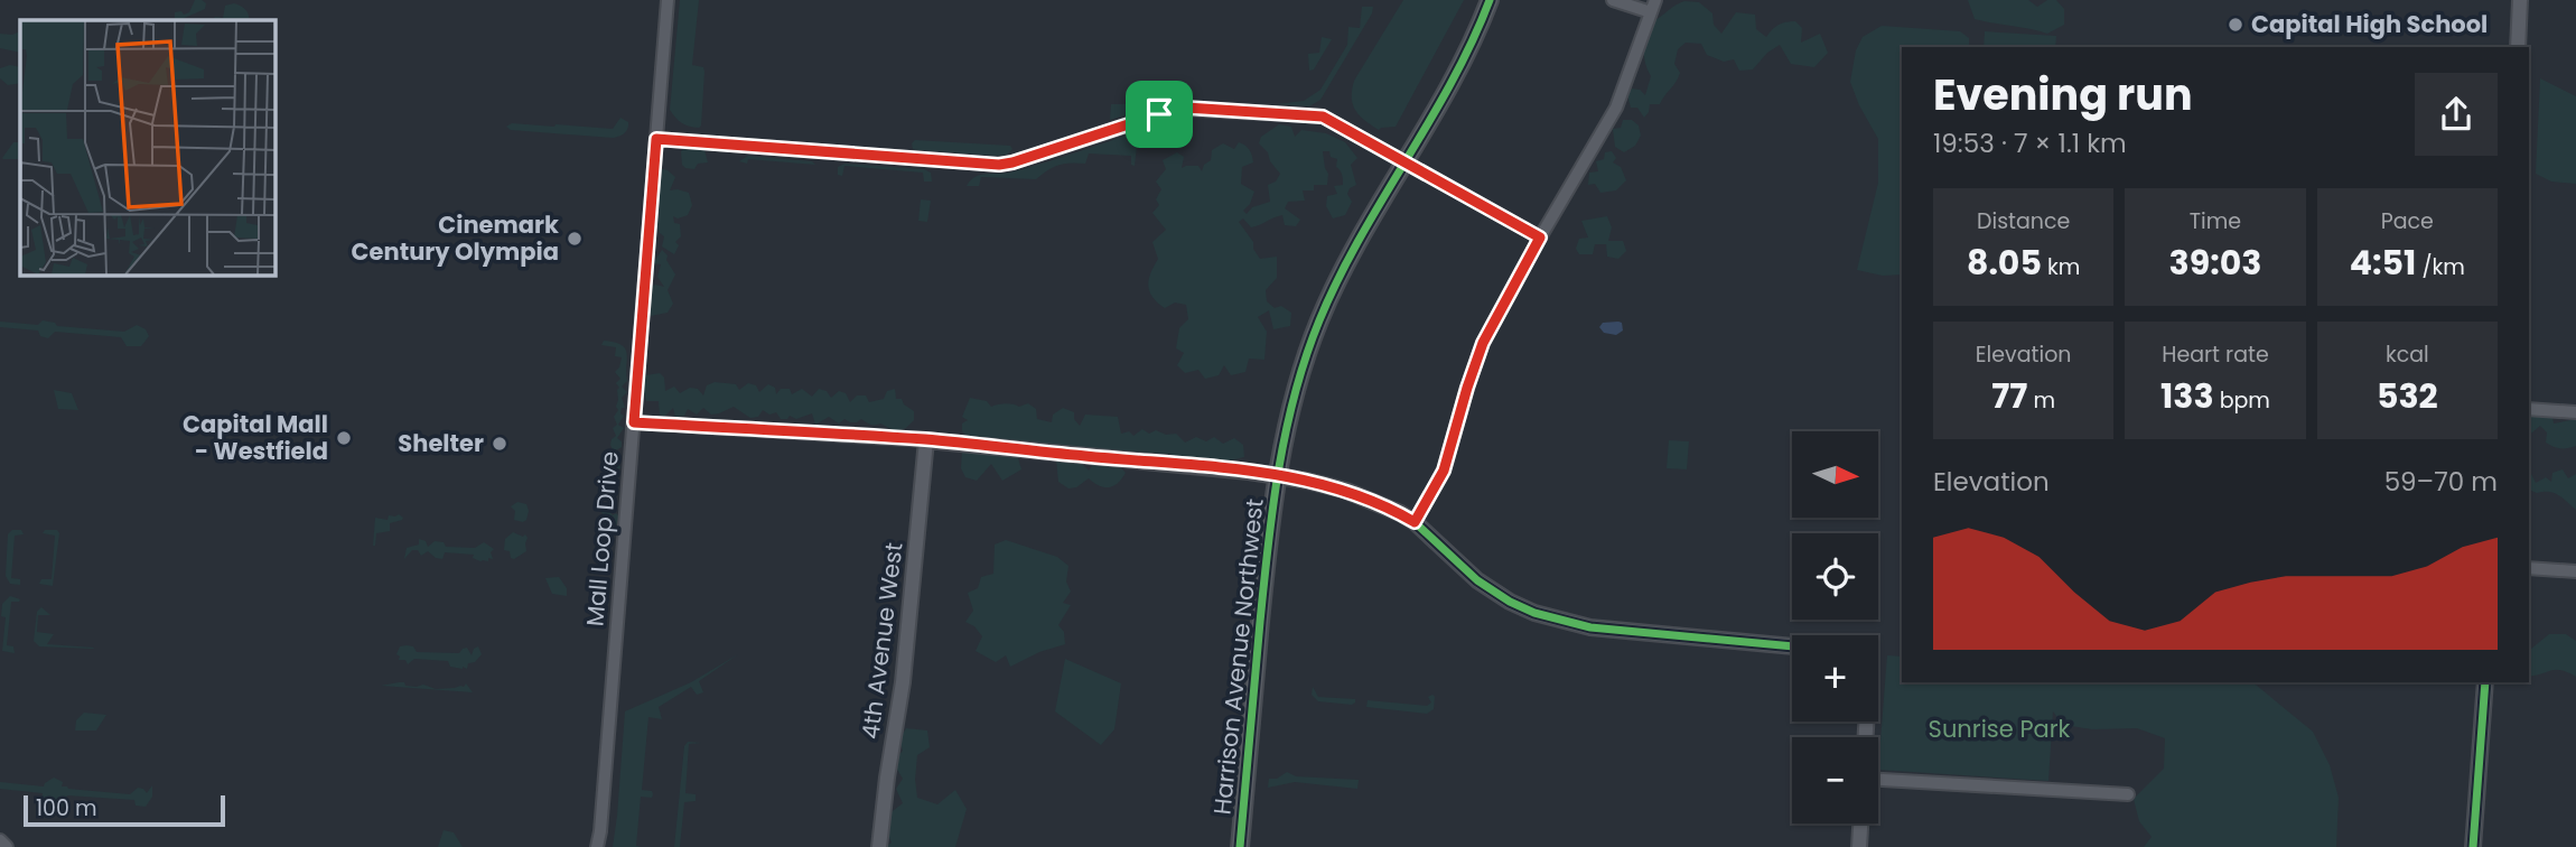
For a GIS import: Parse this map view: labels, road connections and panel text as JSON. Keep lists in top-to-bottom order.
{
  "streets": {
    "main road": ["Harrison Avenue Northwest"],
    "street": ["Mall Loop Drive", "4th Avenue West"]
  },
  "parks": ["Sunrise Park"],
  "places": [
    "Capital High School",
    "Cinemark Century Olympia",
    "Capital Mall - Westfield",
    "Shelter"
  ],
  "scale_bar": "100 m",
  "north": "right",
  "page": {
    "heading": ["Evening run", "19:53 · 7 × 1.1 km"],
    "stats": [
      ["Distance", "8.05 km"],
      ["Time", "39:03"],
      ["Pace", "4:51 /km"],
      ["Elevation", "77 m"],
      ["Heart rate", "133 bpm"],
      ["kcal", "532"]
    ],
    "map_buttons": ["+", "−"],
    "chart": ["Elevation", "59–70 m"],
    "scale": "100 m"
  }
}
